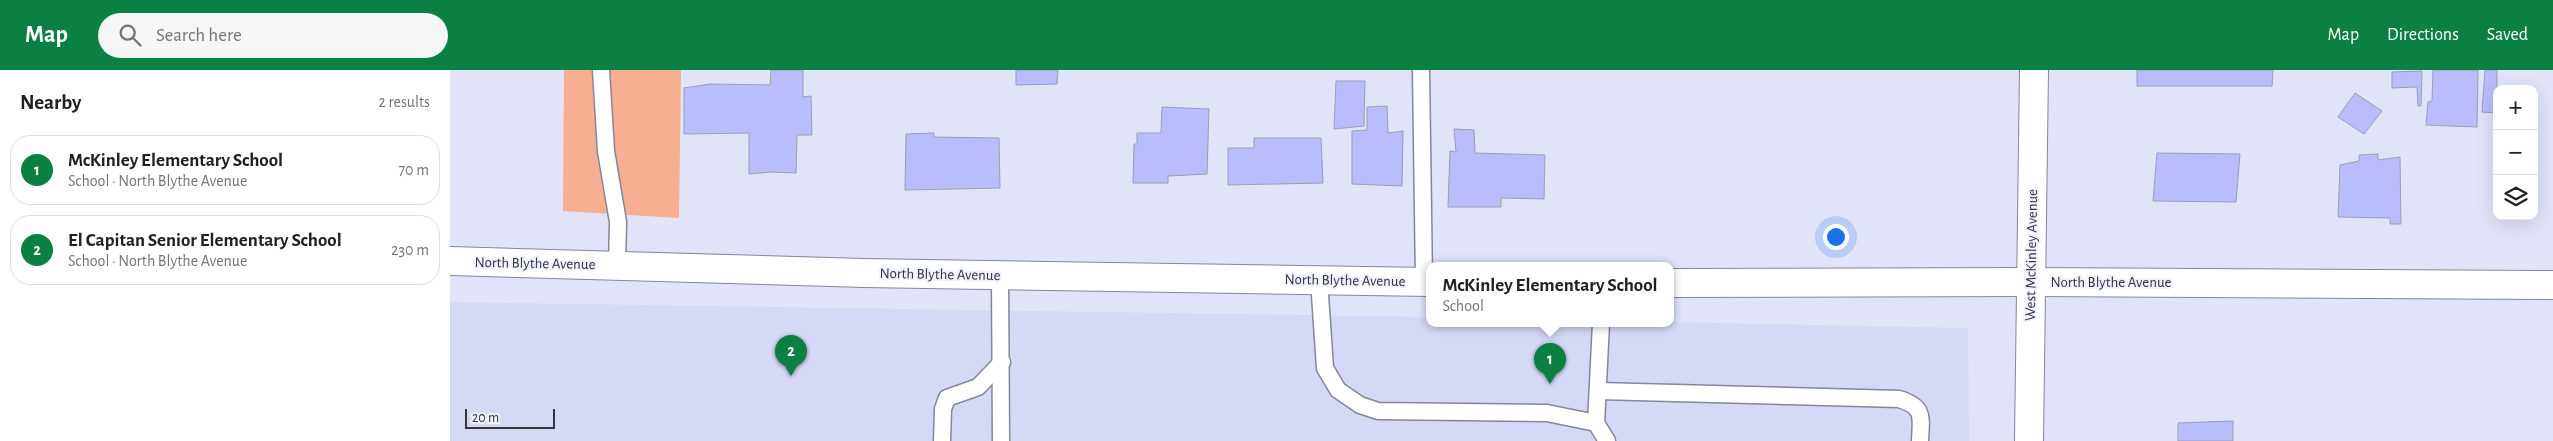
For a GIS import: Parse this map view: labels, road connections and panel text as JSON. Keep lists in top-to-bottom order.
{
  "streets": {
    "street": ["West McKinley Avenue", "North Blythe Avenue"]
  },
  "crossings": [
    ["West McKinley Avenue", "North Blythe Avenue"]
  ],
  "scale_bar": "20 m",
  "page": {
    "header": "Map",
    "search": "Search here",
    "nav": ["Map", "Directions", "Saved"],
    "heading": ["Nearby", "2 results"],
    "map_buttons": ["+", "−"],
    "list": [
      {
        "mark": "1",
        "name": "McKinley Elementary School",
        "note": "School · North Blythe Avenue",
        "value": "70 m"
      },
      {
        "mark": "2",
        "name": "El Capitan Senior Elementary School",
        "note": "School · North Blythe Avenue",
        "value": "230 m"
      }
    ],
    "popup": ["McKinley Elementary School", "School"],
    "pins": ["2", "1"],
    "scale": "20 m"
  }
}
